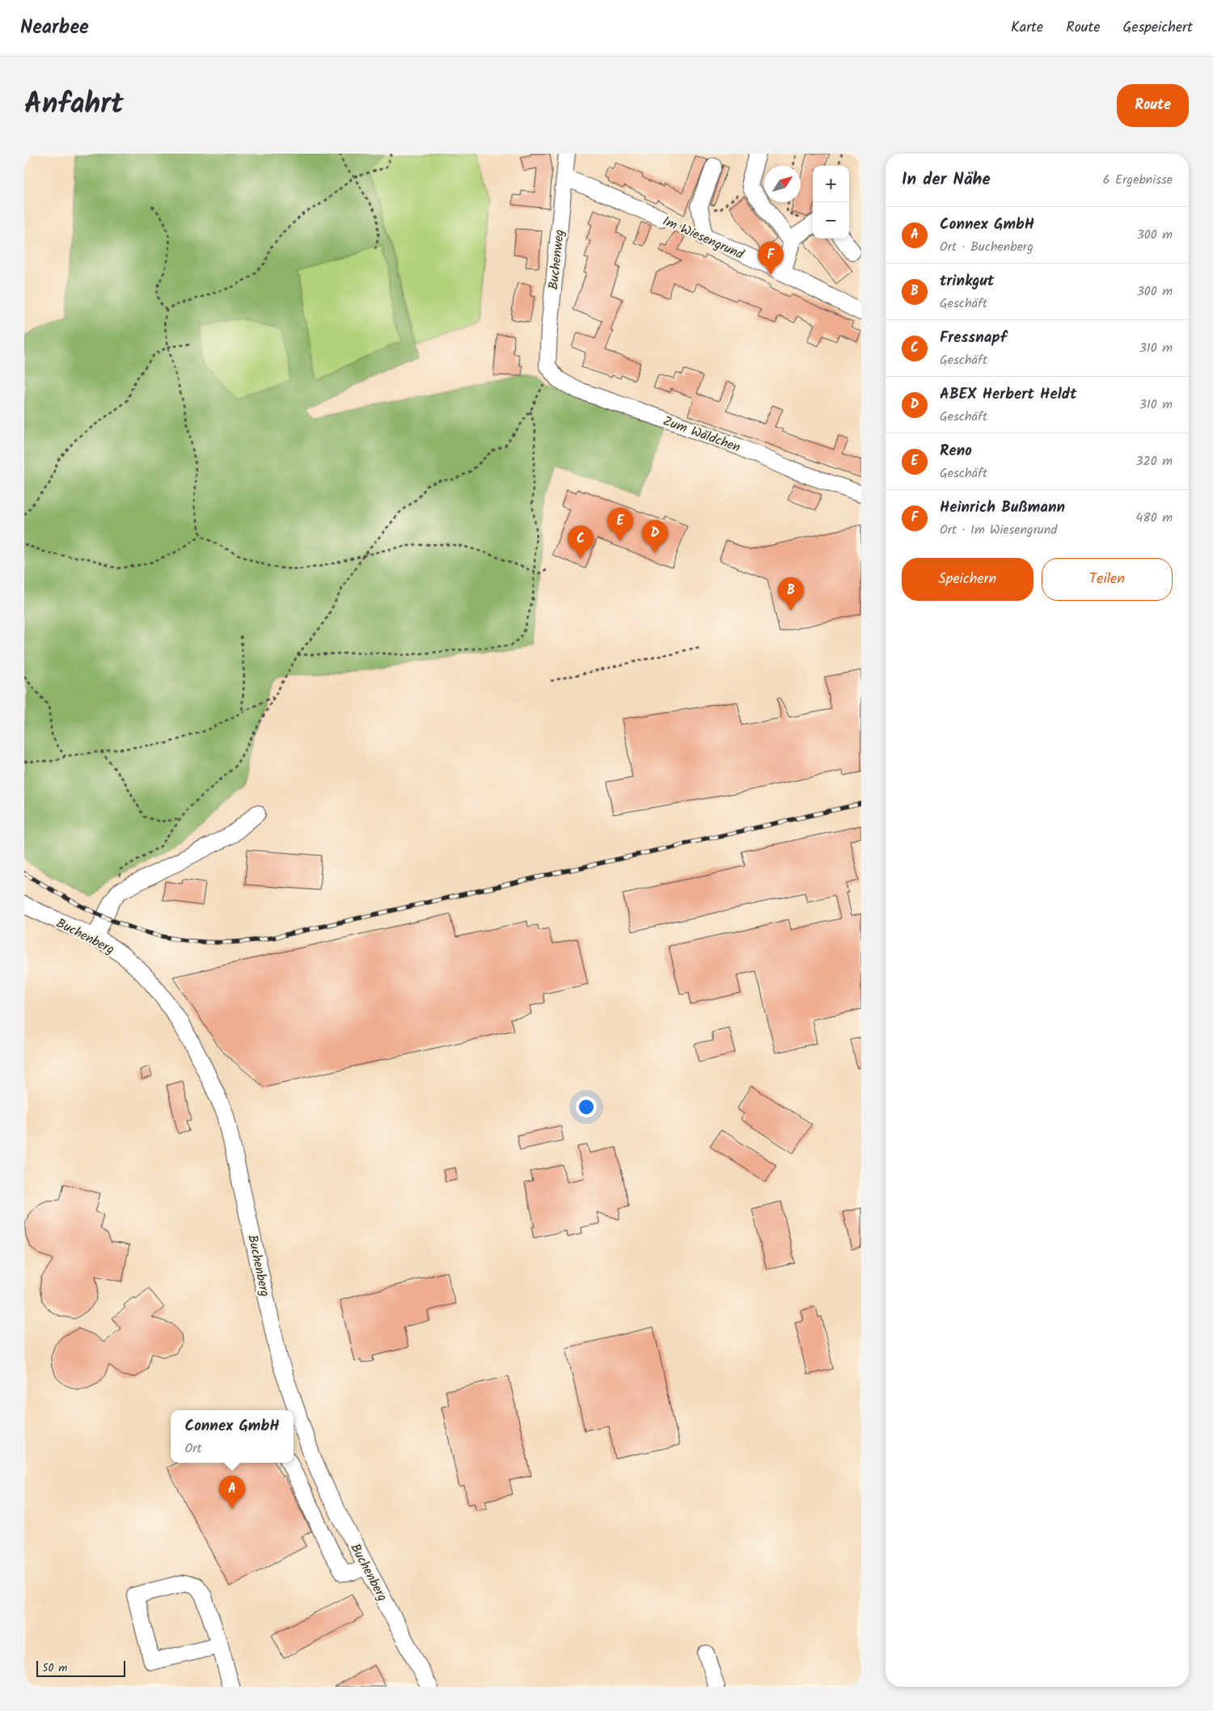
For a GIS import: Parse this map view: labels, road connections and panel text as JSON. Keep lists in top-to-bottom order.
{
  "streets": {
    "street": [
      "Im Wiesengrund",
      "Buchenweg",
      "Zum Wäldchen",
      "Buchenberg"
    ]
  },
  "crossings": [
    ["Im Wiesengrund", "Buchenweg"],
    ["Buchenweg", "Zum Wäldchen"]
  ],
  "scale_bar": "50 m",
  "north": "top right",
  "page": {
    "header": "Nearbee",
    "nav": ["Karte", "Route", "Gespeichert"],
    "title": "Anfahrt",
    "buttons": [
      "Route",
      ["Speichern", "Teilen"]
    ],
    "heading": ["In der Nähe", "6 Ergebnisse"],
    "map_buttons": ["+", "−"],
    "list": [
      {
        "mark": "A",
        "name": "Connex GmbH",
        "note": "Ort · Buchenberg",
        "value": "300 m"
      },
      {
        "mark": "B",
        "name": "trinkgut",
        "note": "Geschäft",
        "value": "300 m"
      },
      {
        "mark": "C",
        "name": "Fressnapf",
        "note": "Geschäft",
        "value": "310 m"
      },
      {
        "mark": "D",
        "name": "ABEX Herbert Heldt",
        "note": "Geschäft",
        "value": "310 m"
      },
      {
        "mark": "E",
        "name": "Reno",
        "note": "Geschäft",
        "value": "320 m"
      },
      {
        "mark": "F",
        "name": "Heinrich Bußmann",
        "note": "Ort · Im Wiesengrund",
        "value": "480 m"
      }
    ],
    "pins": [
      "F",
      "E",
      "D",
      "C",
      "B",
      "A"
    ],
    "popup": ["Connex GmbH", "Ort"],
    "scale": "50 m"
  }
}
